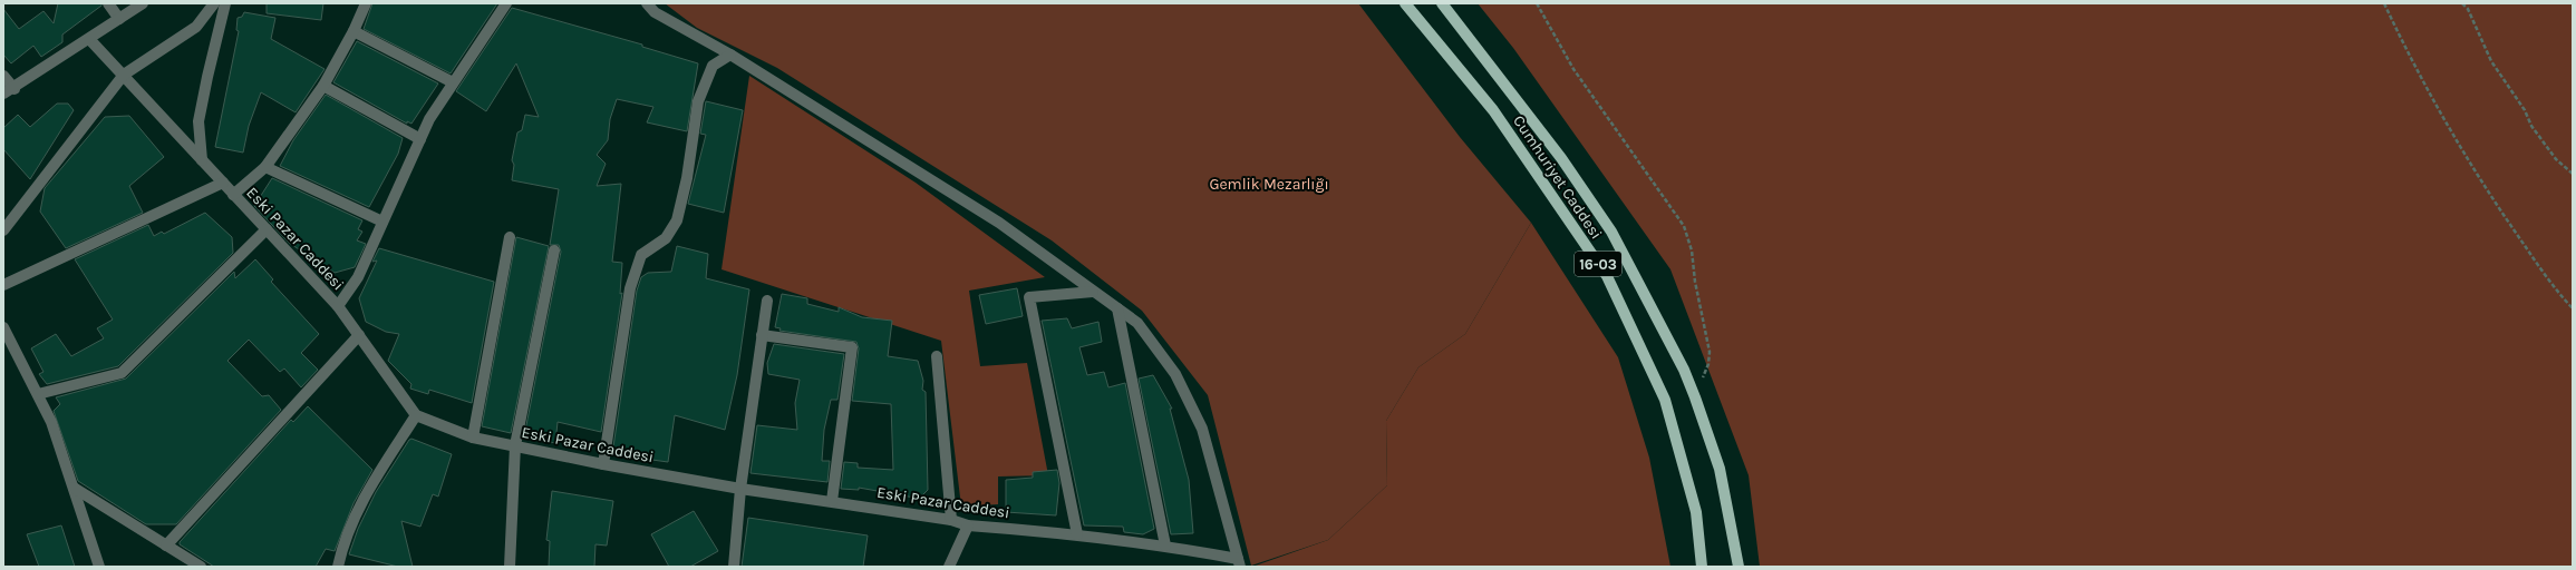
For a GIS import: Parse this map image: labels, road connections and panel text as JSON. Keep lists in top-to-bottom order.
{
  "streets": {
    "main road": ["Cumhuriyet Caddesi", "16-03"],
    "street": ["Eski Pazar Caddesi"]
  },
  "parks": ["Gemlik Mezarlığı"]
}
